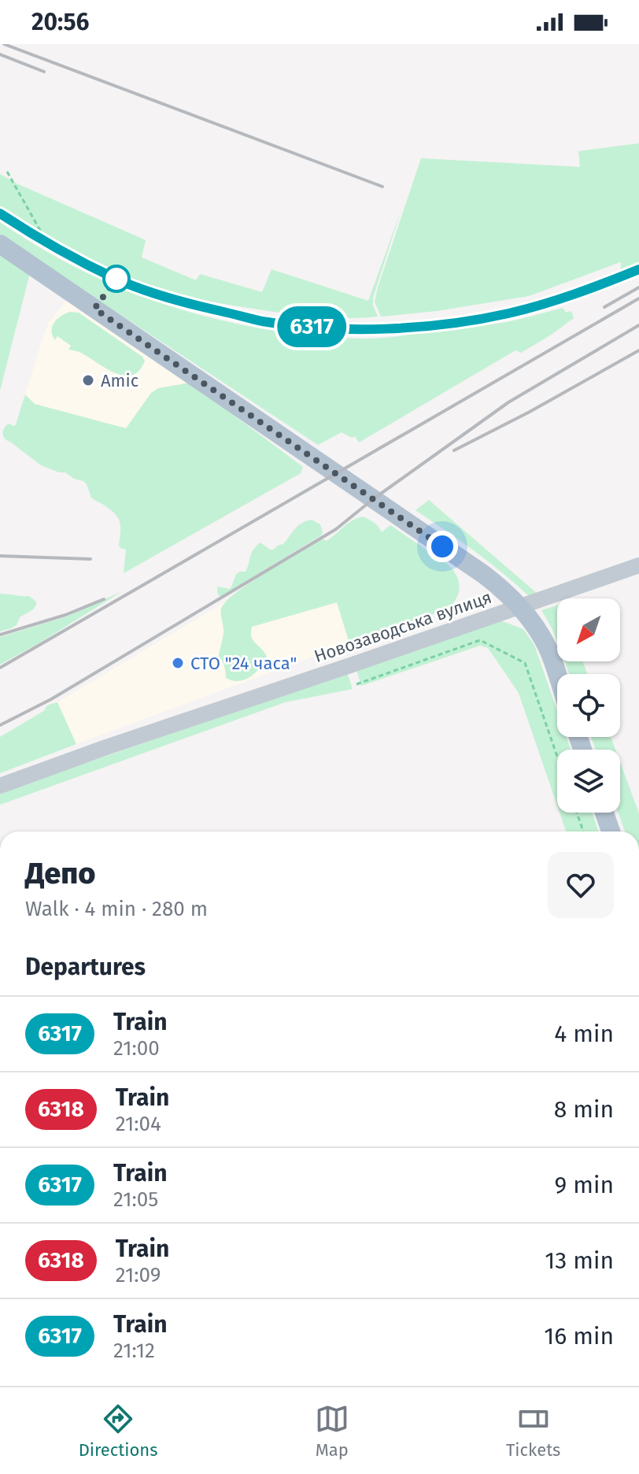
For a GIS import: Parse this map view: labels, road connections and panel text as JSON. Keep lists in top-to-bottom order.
{
  "streets": {
    "street": ["Новозаводська вулиця"]
  },
  "places": ["Amic", "СТО \"24 часа\""],
  "north": "bottom left",
  "page": {
    "status": "20:56",
    "on_map": "6317",
    "heading": [
      ["Депо", "Walk · 4 min · 280 m"],
      "Departures"
    ],
    "list": [
      {
        "mark": "6317",
        "name": "Train",
        "note": "21:00",
        "value": "4 min"
      },
      {
        "mark": "6318",
        "name": "Train",
        "note": "21:04",
        "value": "8 min"
      },
      {
        "mark": "6317",
        "name": "Train",
        "note": "21:05",
        "value": "9 min"
      },
      {
        "mark": "6318",
        "name": "Train",
        "note": "21:09",
        "value": "13 min"
      },
      {
        "mark": "6317",
        "name": "Train",
        "note": "21:12",
        "value": "16 min"
      }
    ],
    "tabs": ["Directions", "Map", "Tickets"]
  }
}
